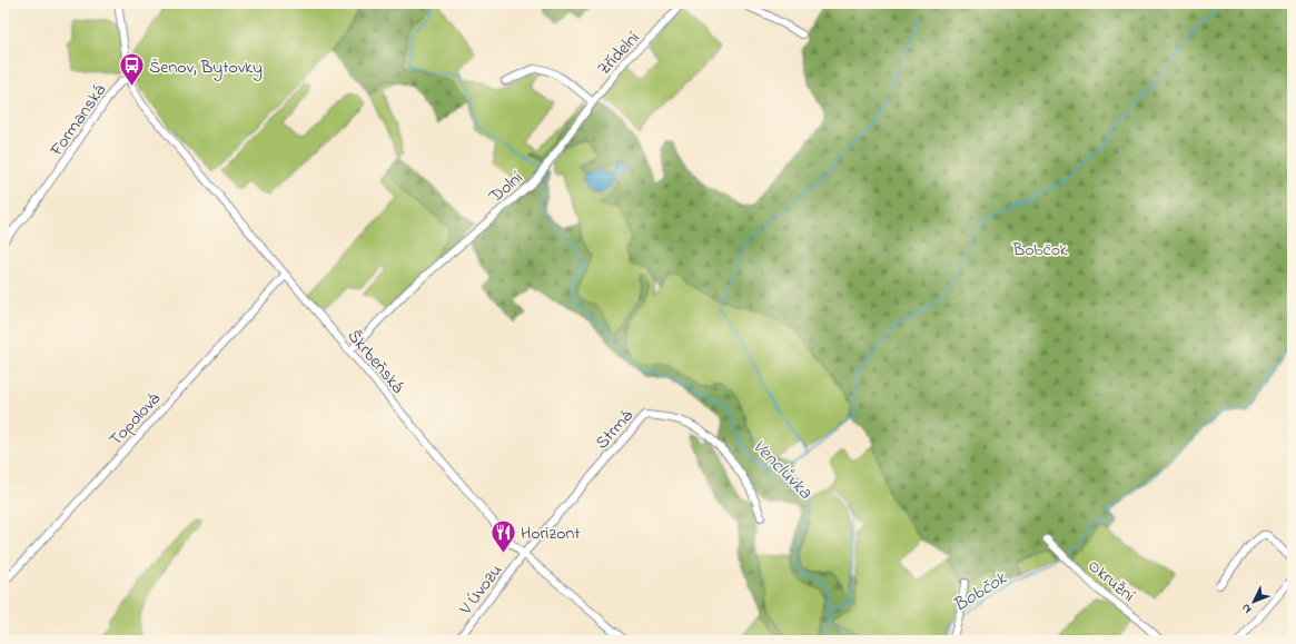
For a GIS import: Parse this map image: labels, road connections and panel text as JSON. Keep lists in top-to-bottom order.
{
  "streets": {
    "street": [
      "Zřídelní",
      "Formanská",
      "Dolní",
      "Škrbeňská",
      "Topolová",
      "Strmá",
      "Okružní",
      "V Úvozu"
    ]
  },
  "crossings": [
    ["Zřídelní", "Dolní"],
    ["Formanská", "Škrbeňská"],
    ["Dolní", "Škrbeňská"],
    ["Škrbeňská", "Topolová"],
    ["Škrbeňská", "Strmá"],
    ["Škrbeňská", "V Úvozu"],
    ["Strmá", "V Úvozu"]
  ],
  "water": ["Venclůvka", "Bobčok"],
  "parks": ["Bobčok"],
  "places": {
    "bus stop": ["Šenov, Bytovky"],
    "restaurant": ["Horizont"]
  },
  "north": "bottom left"
}
